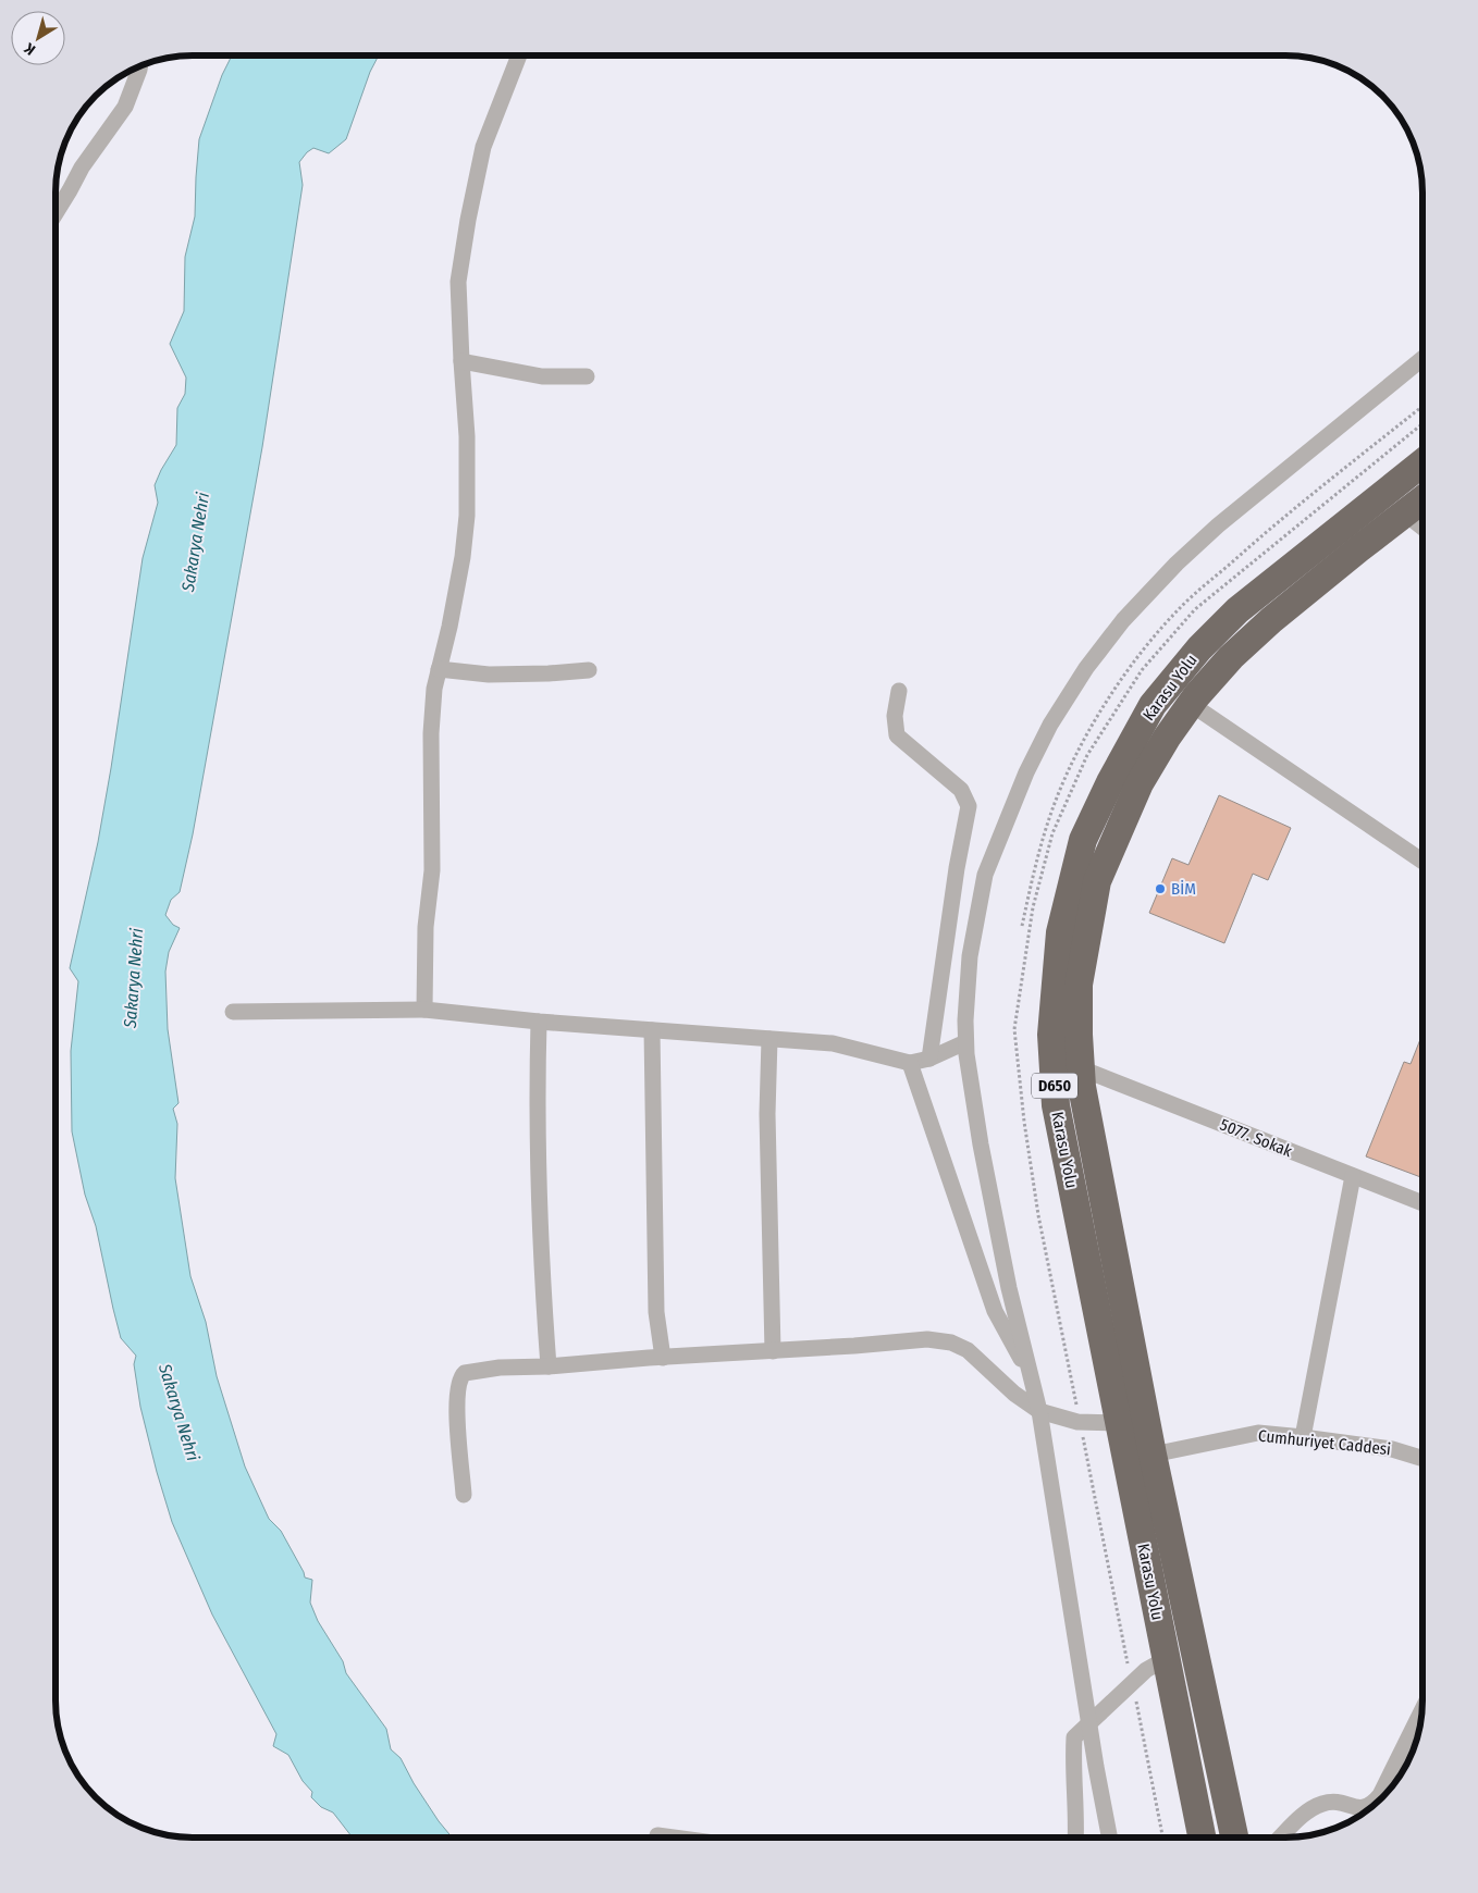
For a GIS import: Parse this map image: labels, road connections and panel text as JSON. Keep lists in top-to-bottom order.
{
  "streets": {
    "highway": ["Karasu Yolu", "D650"],
    "street": ["5077. Sokak", "Cumhuriyet Caddesi"]
  },
  "crossings": [
    ["Karasu Yolu", "5077. Sokak"],
    ["Karasu Yolu", "Cumhuriyet Caddesi"]
  ],
  "water": ["Sakarya Nehri"],
  "places": ["BİM"],
  "north": "bottom left"
}
